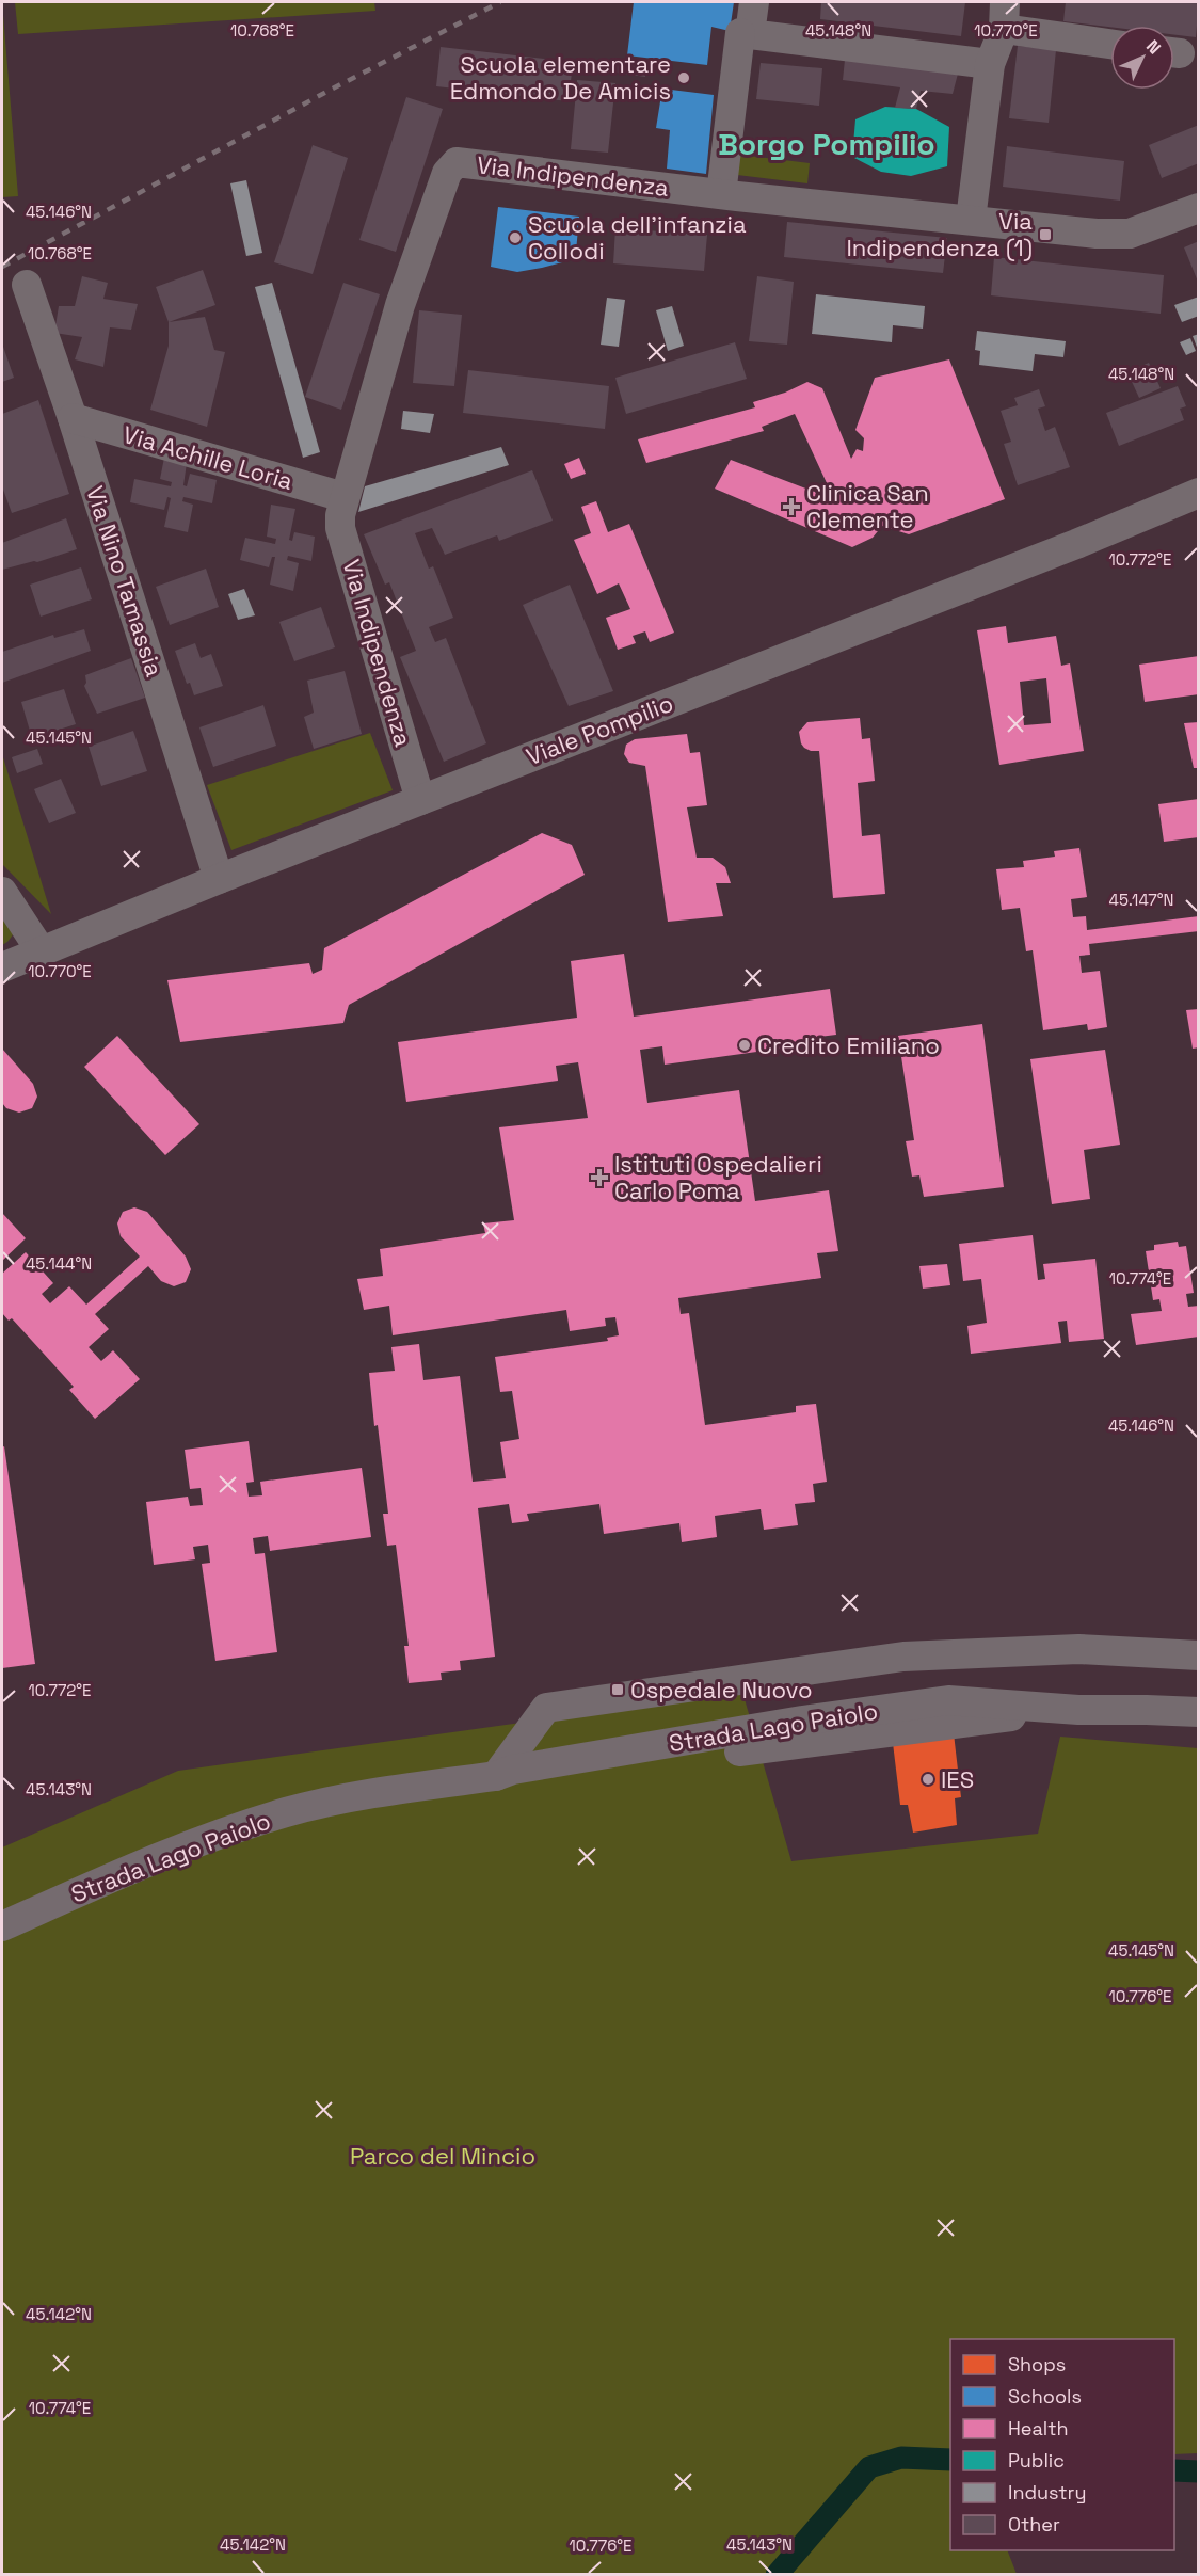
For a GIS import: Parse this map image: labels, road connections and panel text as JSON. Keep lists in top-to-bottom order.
{
  "streets": {
    "street": [
      "Via Indipendenza",
      "Via Achille Loria",
      "Via Nino Tamassia",
      "Viale Pompilio",
      "Strada Lago Paiolo"
    ]
  },
  "crossings": [
    ["Via Indipendenza", "Via Achille Loria"],
    ["Via Indipendenza", "Viale Pompilio"],
    ["Via Achille Loria", "Via Nino Tamassia"],
    ["Via Nino Tamassia", "Viale Pompilio"]
  ],
  "districts": ["Borgo Pompilio"],
  "parks": ["Parco del Mincio"],
  "places": {
    "other": [
      "Scuola elementare Edmondo De Amicis",
      "Scuola dell'infanzia Collodi",
      "Credito Emiliano",
      "IES"
    ],
    "transit": ["Via Indipendenza (1)", "Ospedale Nuovo"],
    "health": ["Clinica San Clemente", "Istituti Ospedalieri Carlo Poma"]
  },
  "legend": [
    "Shops",
    "Schools",
    "Health",
    "Public",
    "Industry",
    "Other"
  ],
  "north": "top right",
  "coordinates": [
    "10.768°E",
    "10.770°E",
    "45.148°N",
    "45.146°N",
    "10.772°E",
    "45.145°N",
    "45.147°N",
    "45.144°N",
    "10.774°E",
    "45.143°N",
    "10.776°E",
    "45.142°N"
  ]
}
